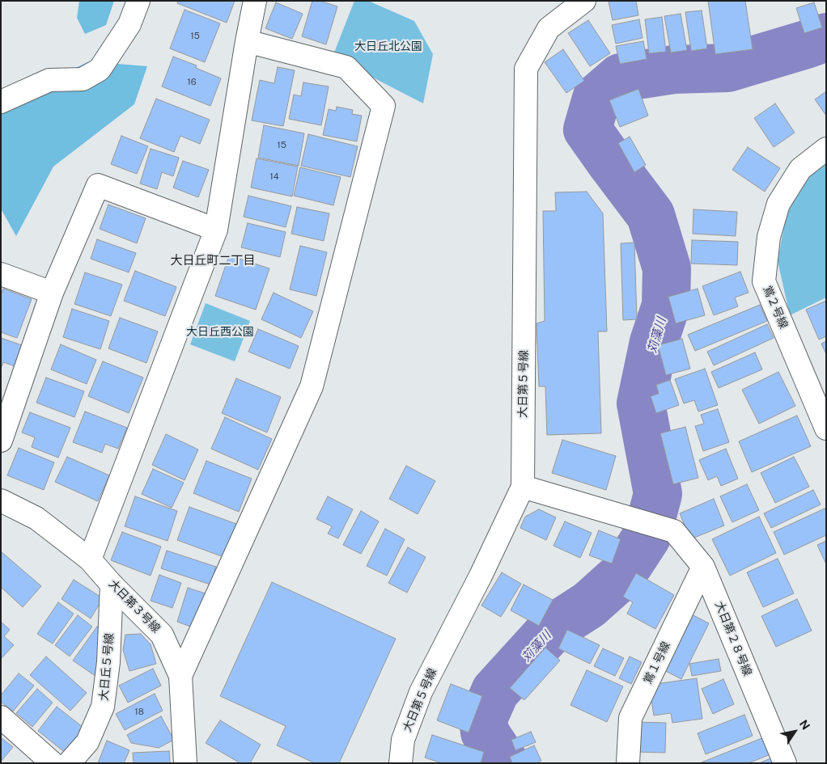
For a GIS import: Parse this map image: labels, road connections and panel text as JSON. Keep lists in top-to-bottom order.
{
  "streets": {
    "street": [
      "鴬２号線",
      "大日第５号線",
      "大日第３号線",
      "大日第２８号線",
      "鴬１号線",
      "大日丘５号線"
    ]
  },
  "crossings": [
    ["大日第５号線", "大日第２８号線"],
    ["大日第３号線", "大日丘５号線"],
    ["大日第２８号線", "鴬１号線"]
  ],
  "districts": ["大日丘町二丁目"],
  "water": ["苅藻川"],
  "parks": ["大日丘北公園", "大日丘西公園"],
  "house_numbers": [
    "15",
    "16",
    "15",
    "14",
    "18"
  ],
  "north": "top right"
}
